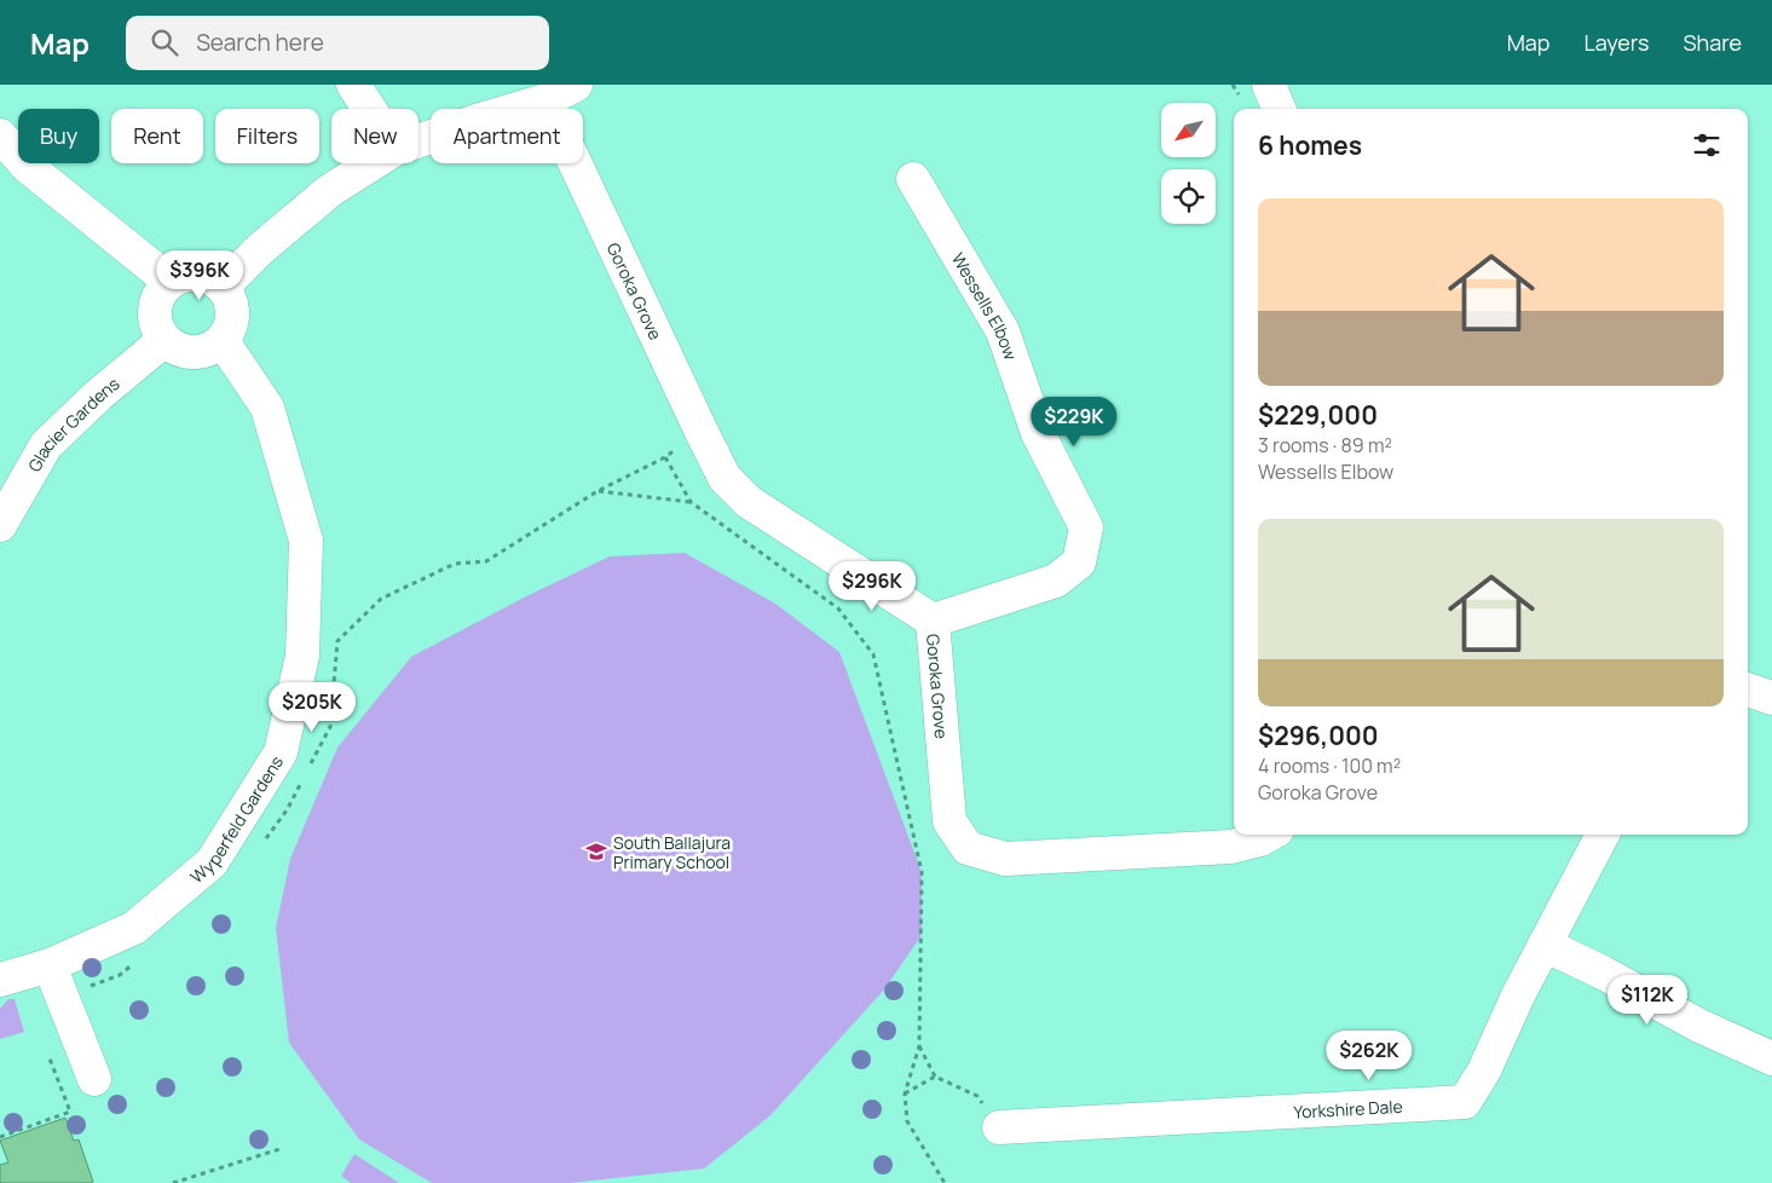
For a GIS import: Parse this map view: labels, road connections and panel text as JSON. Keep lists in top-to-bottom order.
{
  "streets": {
    "street": [
      "Goroka Grove",
      "Wessells Elbow",
      "Glacier Gardens",
      "Wyperfeld Gardens",
      "Yorkshire Dale"
    ]
  },
  "crossings": [
    ["Goroka Grove", "Wessells Elbow"],
    ["Glacier Gardens", "Wyperfeld Gardens"]
  ],
  "places": {
    "school or university": ["South Ballajura Primary School"]
  },
  "north": "bottom left",
  "page": {
    "header": "Map",
    "search": "Search here",
    "nav": ["Map", "Layers", "Share"],
    "chip": [
      "Buy",
      "Rent",
      "Filters",
      "New",
      "Apartment"
    ],
    "heading": "6 homes",
    "list": [
      {
        "name": "$229,000",
        "note": "3 rooms · 89 m² · Wessells Elbow"
      },
      {
        "name": "$296,000",
        "note": "4 rooms · 100 m² · Goroka Grove"
      }
    ],
    "price": [
      "$396K",
      "$229K",
      "$296K",
      "$205K",
      "$112K",
      "$262K"
    ]
  }
}
